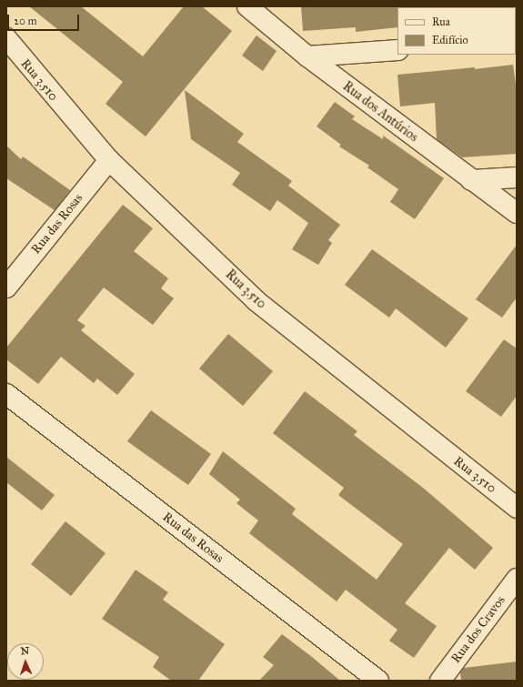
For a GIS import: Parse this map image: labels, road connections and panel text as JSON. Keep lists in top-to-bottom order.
{
  "streets": {
    "street": [
      "Rua 3.510",
      "Rua dos Antúrios",
      "Rua das Rosas",
      "Rua dos Cravos"
    ]
  },
  "crossings": [
    ["Rua 3.510", "Rua das Rosas"]
  ],
  "legend": ["Rua", "Edifício"],
  "scale_bar": "20 m",
  "north": "top"
}
